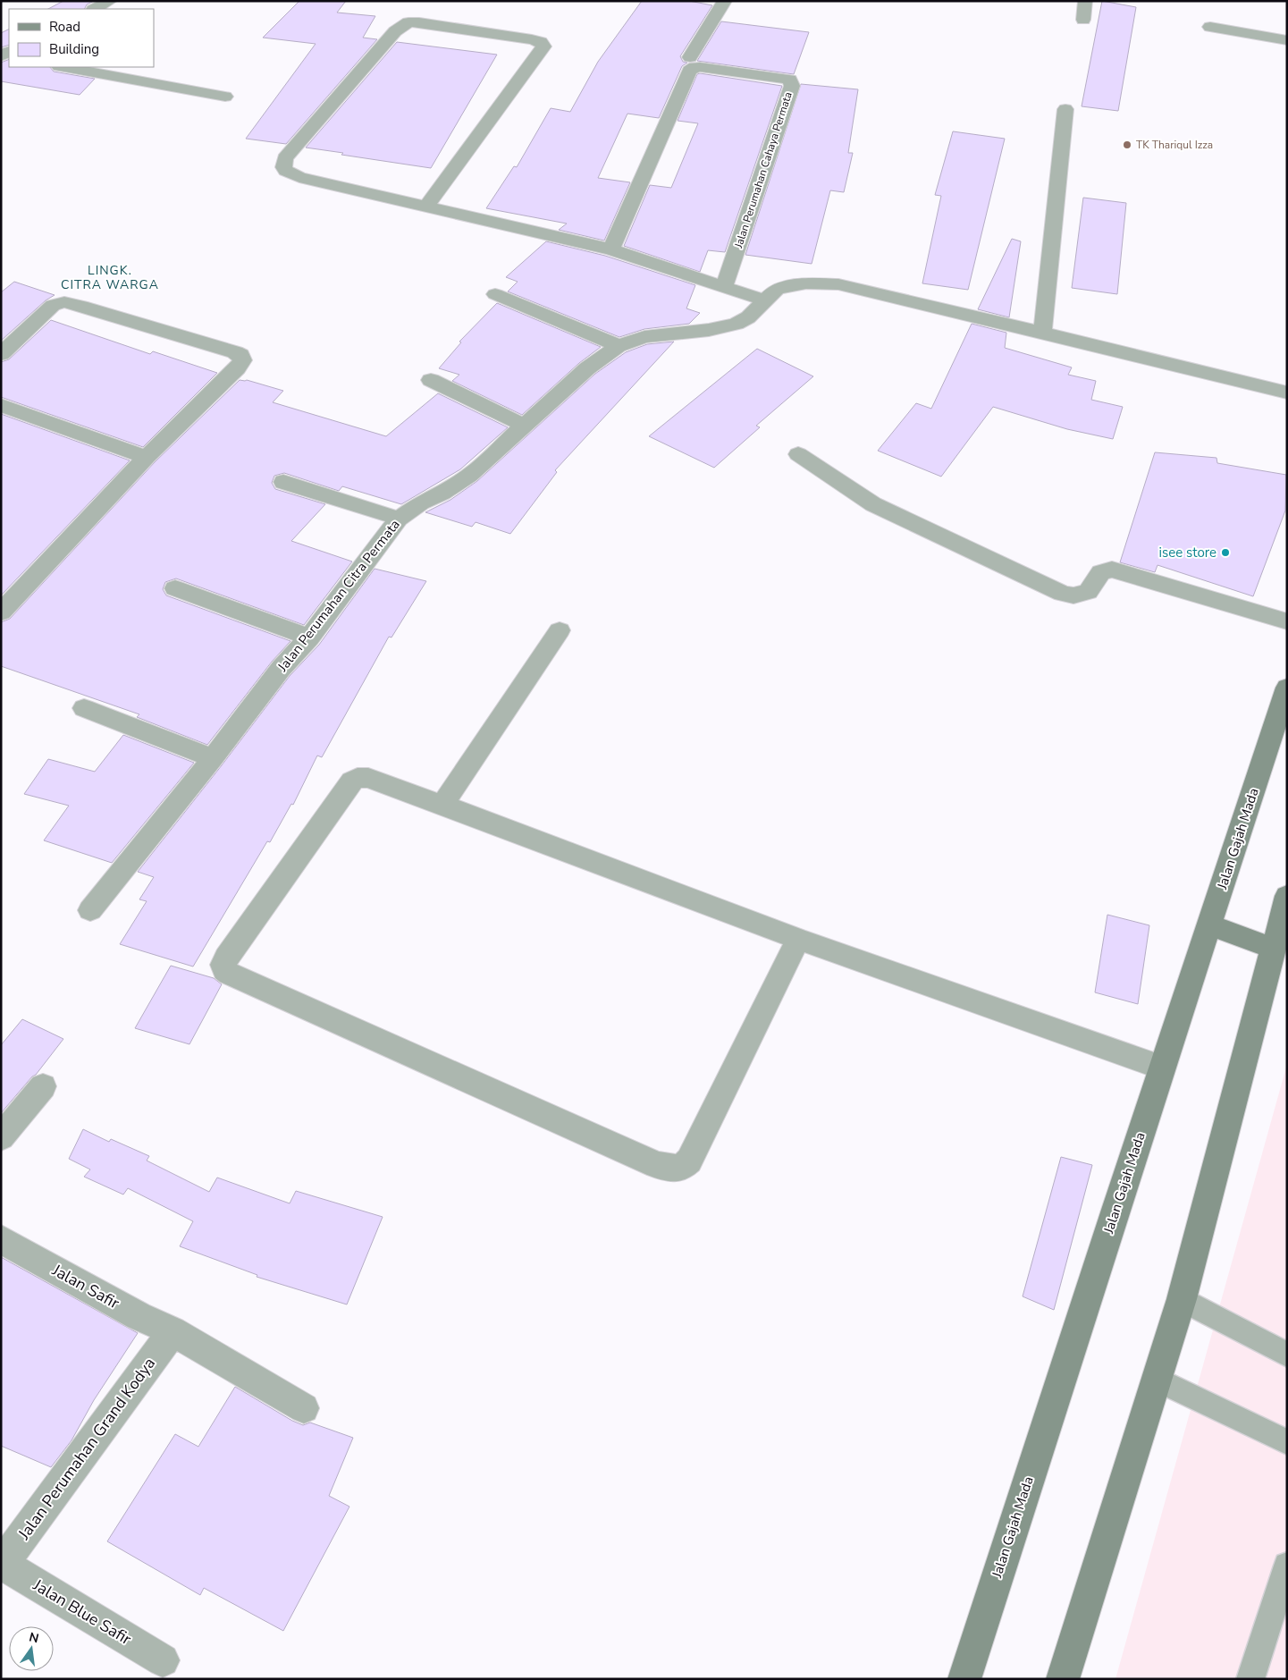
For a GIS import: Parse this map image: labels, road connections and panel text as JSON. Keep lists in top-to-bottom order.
{
  "streets": {
    "main road": ["Jalan Gajah Mada"],
    "street": [
      "Jalan Perumahan Cahaya Permata",
      "Jalan Perumahan Citra Permata",
      "Jalan Safir",
      "Jalan Perumahan Grand Kodya",
      "Jalan Blue Safir"
    ]
  },
  "crossings": [
    ["Jalan Safir", "Jalan Perumahan Grand Kodya"],
    ["Jalan Perumahan Grand Kodya", "Jalan Blue Safir"]
  ],
  "districts": ["LINGK. CITRA WARGA"],
  "places": ["TK Thariqul Izza", "isee store"],
  "legend": ["Road", "Building"],
  "north": "top"
}
